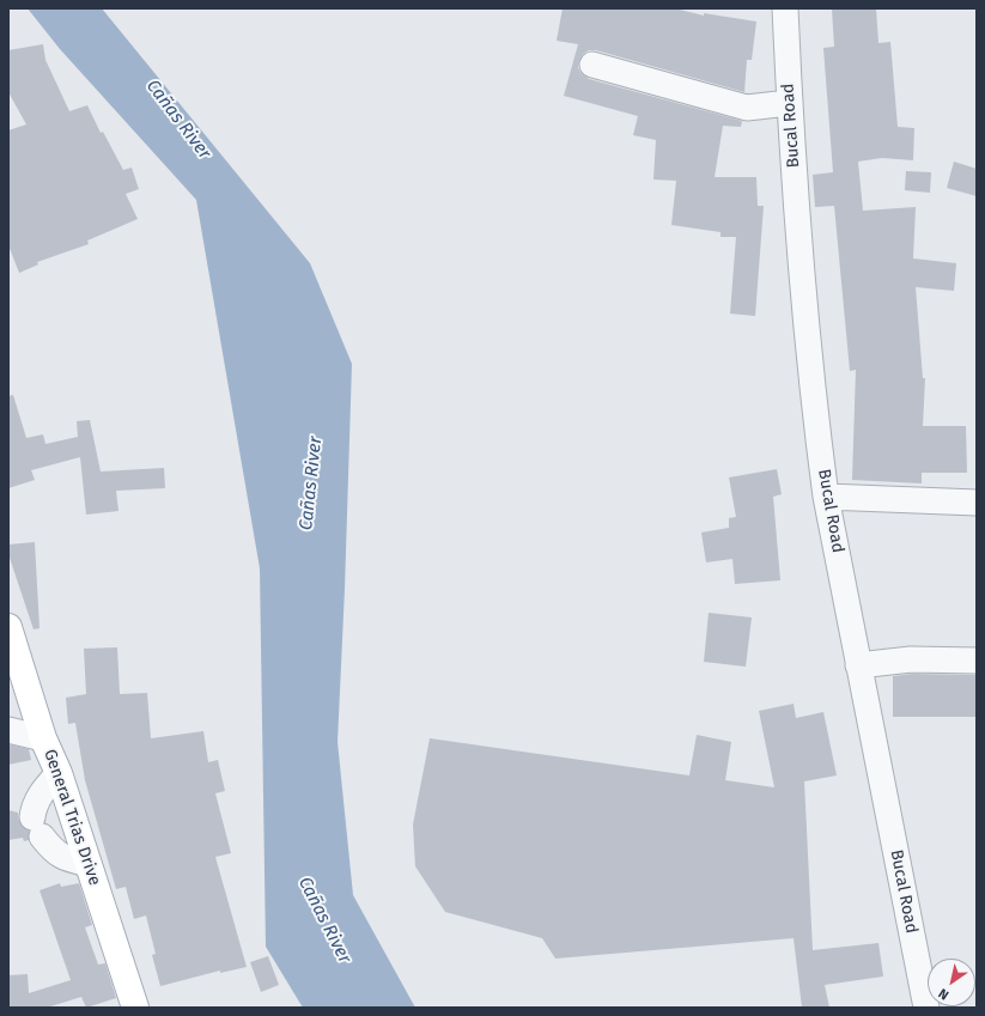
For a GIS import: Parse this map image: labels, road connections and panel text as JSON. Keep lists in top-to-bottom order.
{
  "streets": {
    "main road": ["General Trias Drive"],
    "street": ["Bucal Road"]
  },
  "water": ["Cañas River"],
  "north": "bottom left"
}
